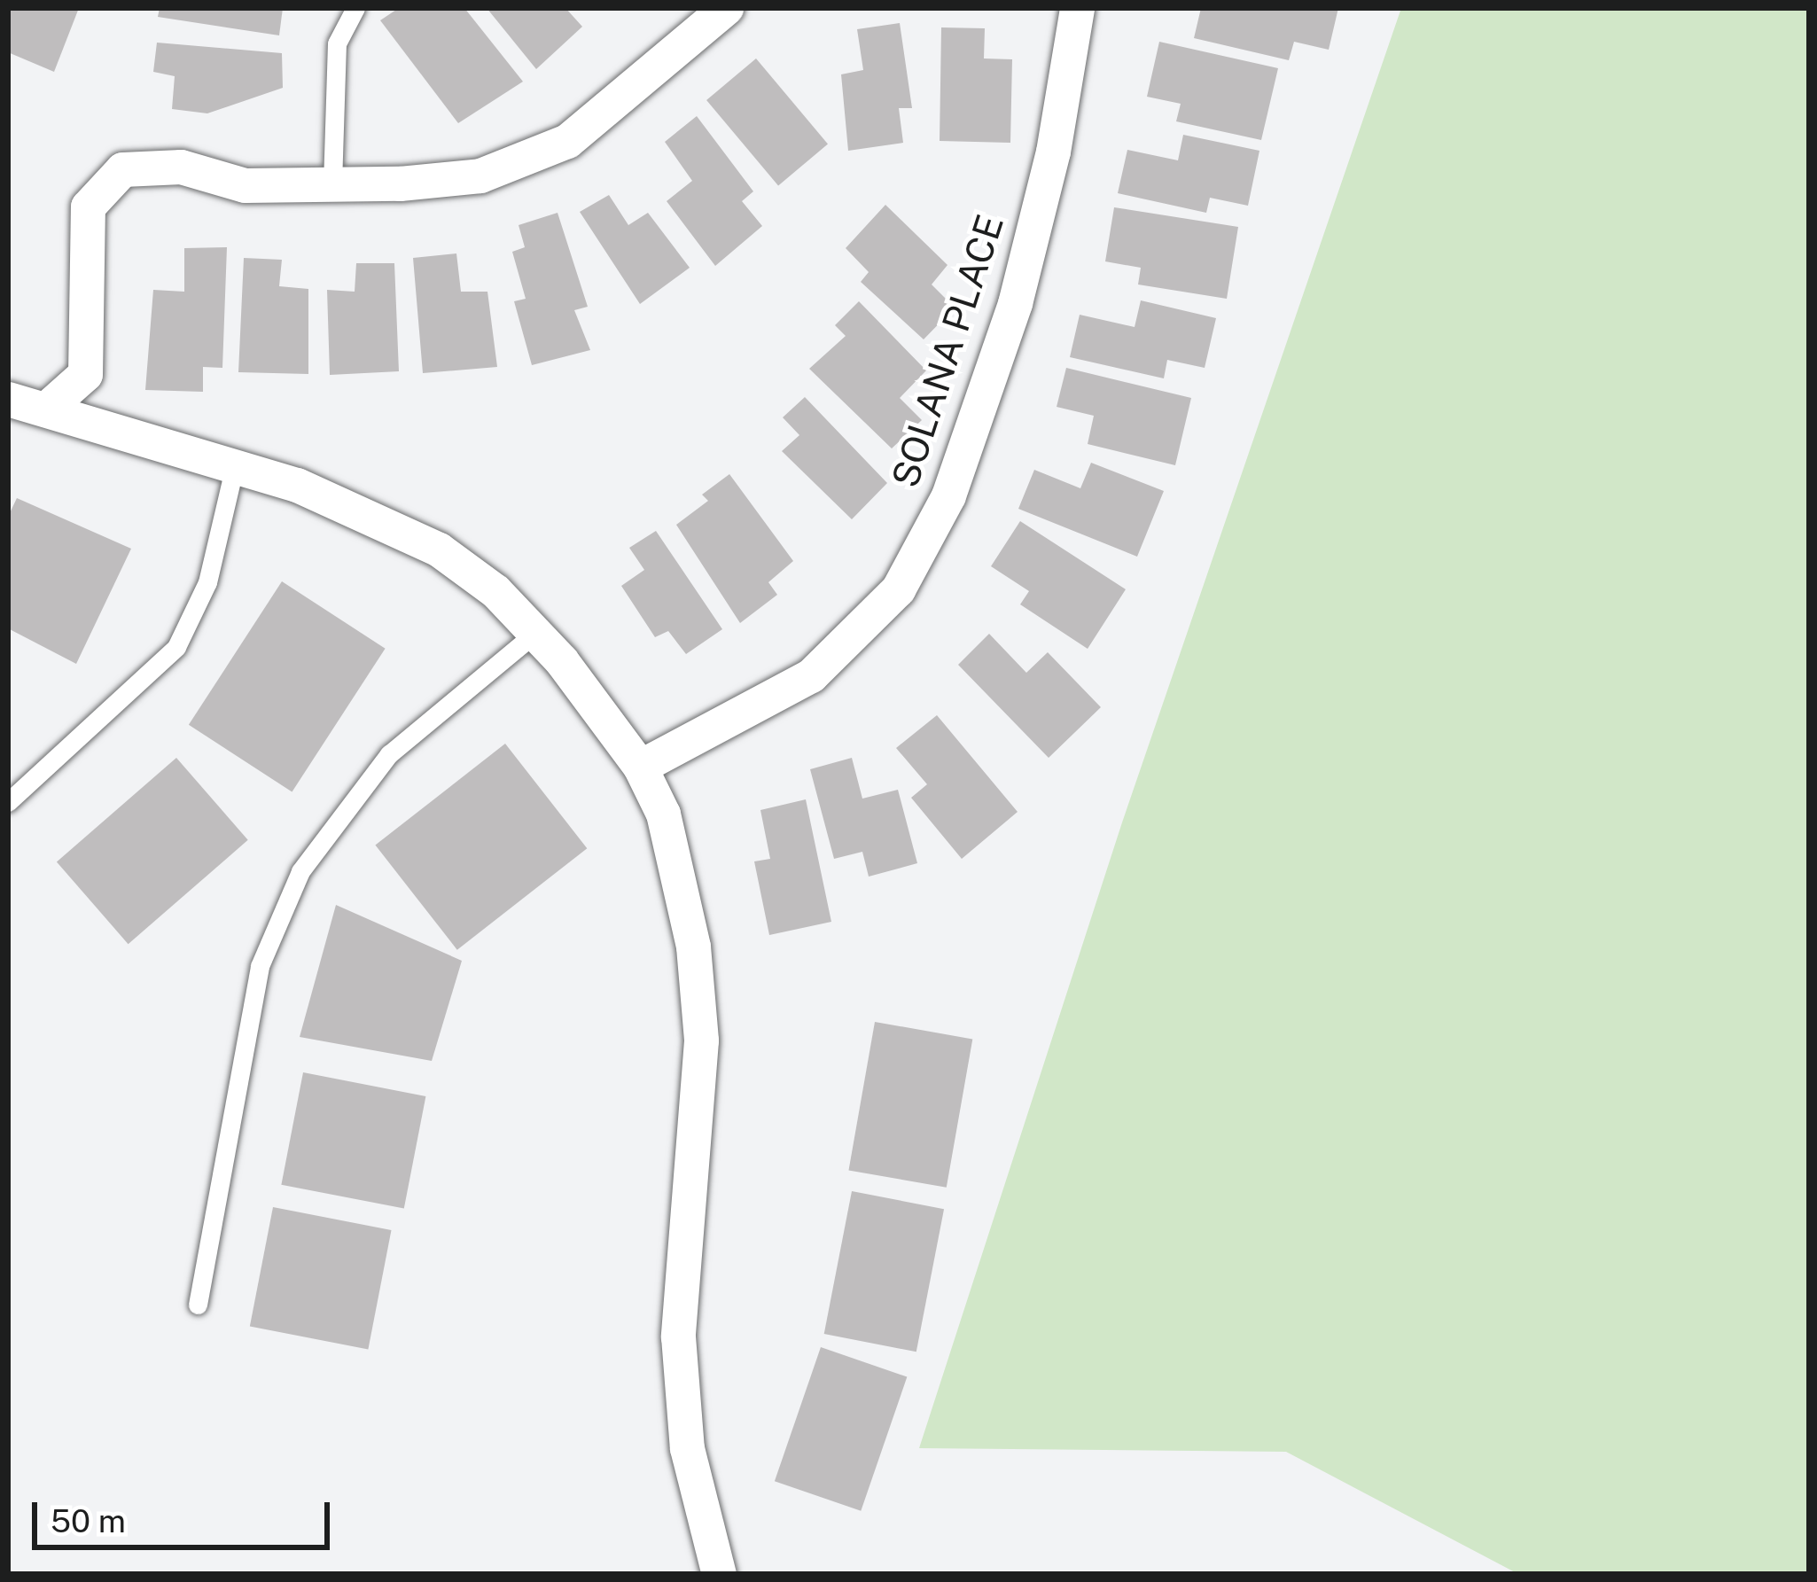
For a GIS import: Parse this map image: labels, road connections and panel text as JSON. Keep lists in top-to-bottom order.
{
  "streets": {
    "street": ["SOLANA PLACE"]
  },
  "scale_bar": "50 m"
}
